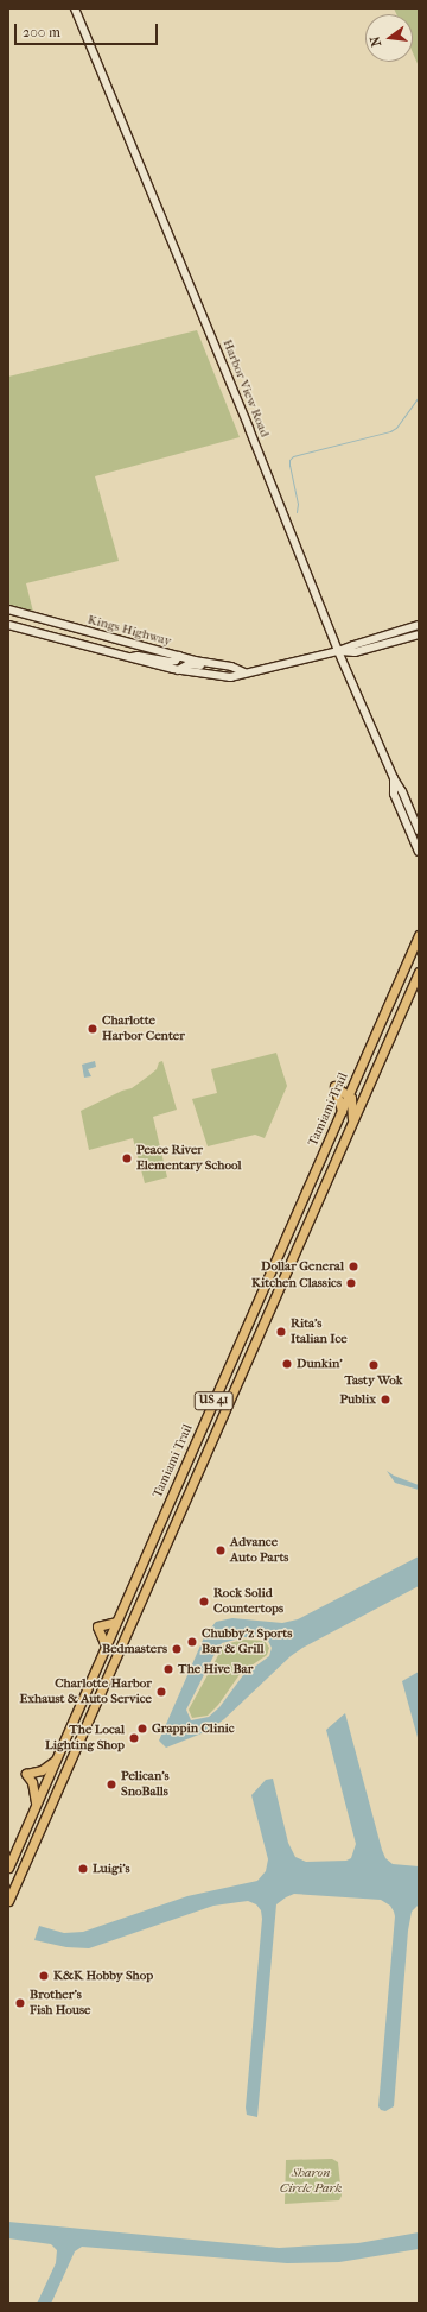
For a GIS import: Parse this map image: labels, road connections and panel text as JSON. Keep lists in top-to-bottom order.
{
  "streets": {
    "main road": [
      "Harbor View Road",
      "Kings Highway",
      "Tamiami Trail",
      "US 41"
    ]
  },
  "crossings": [
    ["Harbor View Road", "Kings Highway"]
  ],
  "parks": ["Sharon Circle Park"],
  "places": [
    "Charlotte Harbor Center",
    "Peace River Elementary School",
    "Dollar General",
    "Kitchen Classics",
    "Rita's Italian Ice",
    "Dunkin'",
    "Tasty Wok",
    "Publix",
    "Advance Auto Parts",
    "Rock Solid Countertops",
    "Chubby'z Sports Bar & Grill",
    "Bedmasters",
    "The Hive Bar",
    "Charlotte Harbor Exhaust & Auto Service",
    "Grappin Clinic",
    "The Local Lighting Shop",
    "Pelican's SnoBalls",
    "Luigi's",
    "K&K Hobby Shop",
    "Brother's Fish House"
  ],
  "scale_bar": "200 m",
  "north": "left"
}
